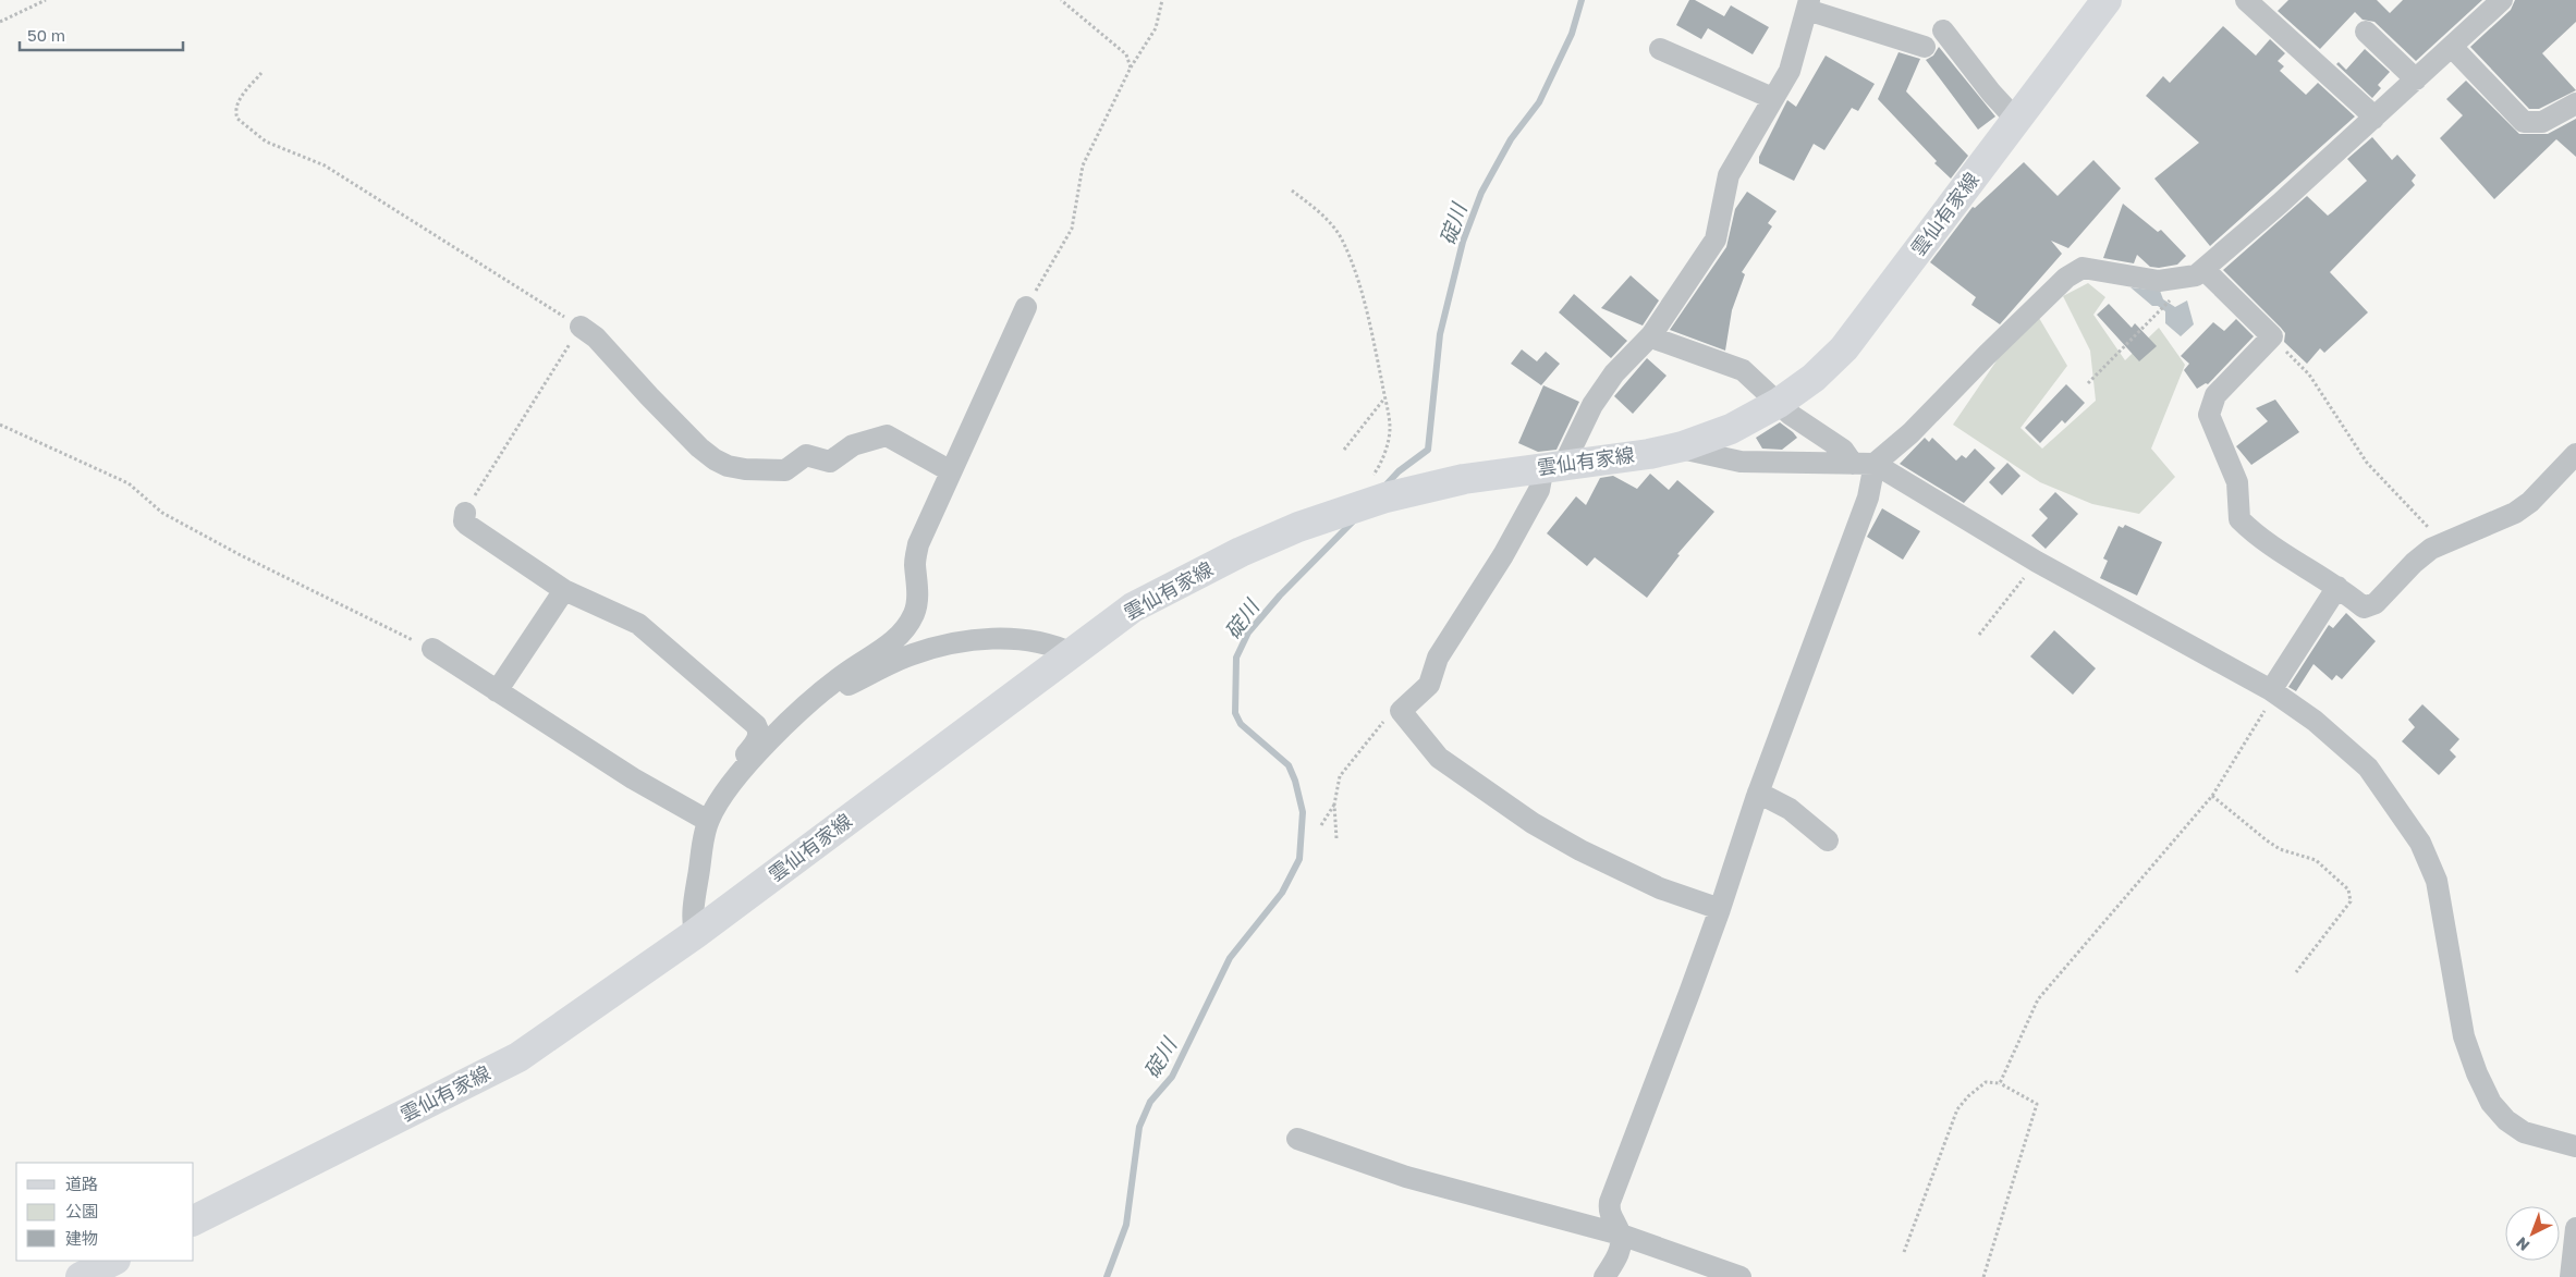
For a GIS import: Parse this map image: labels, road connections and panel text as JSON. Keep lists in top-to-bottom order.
{
  "streets": {
    "main road": ["雲仙有家線"]
  },
  "water": ["碇川"],
  "legend": ["道路", "公園", "建物"],
  "scale_bar": "50 m",
  "north": "bottom left"
}
